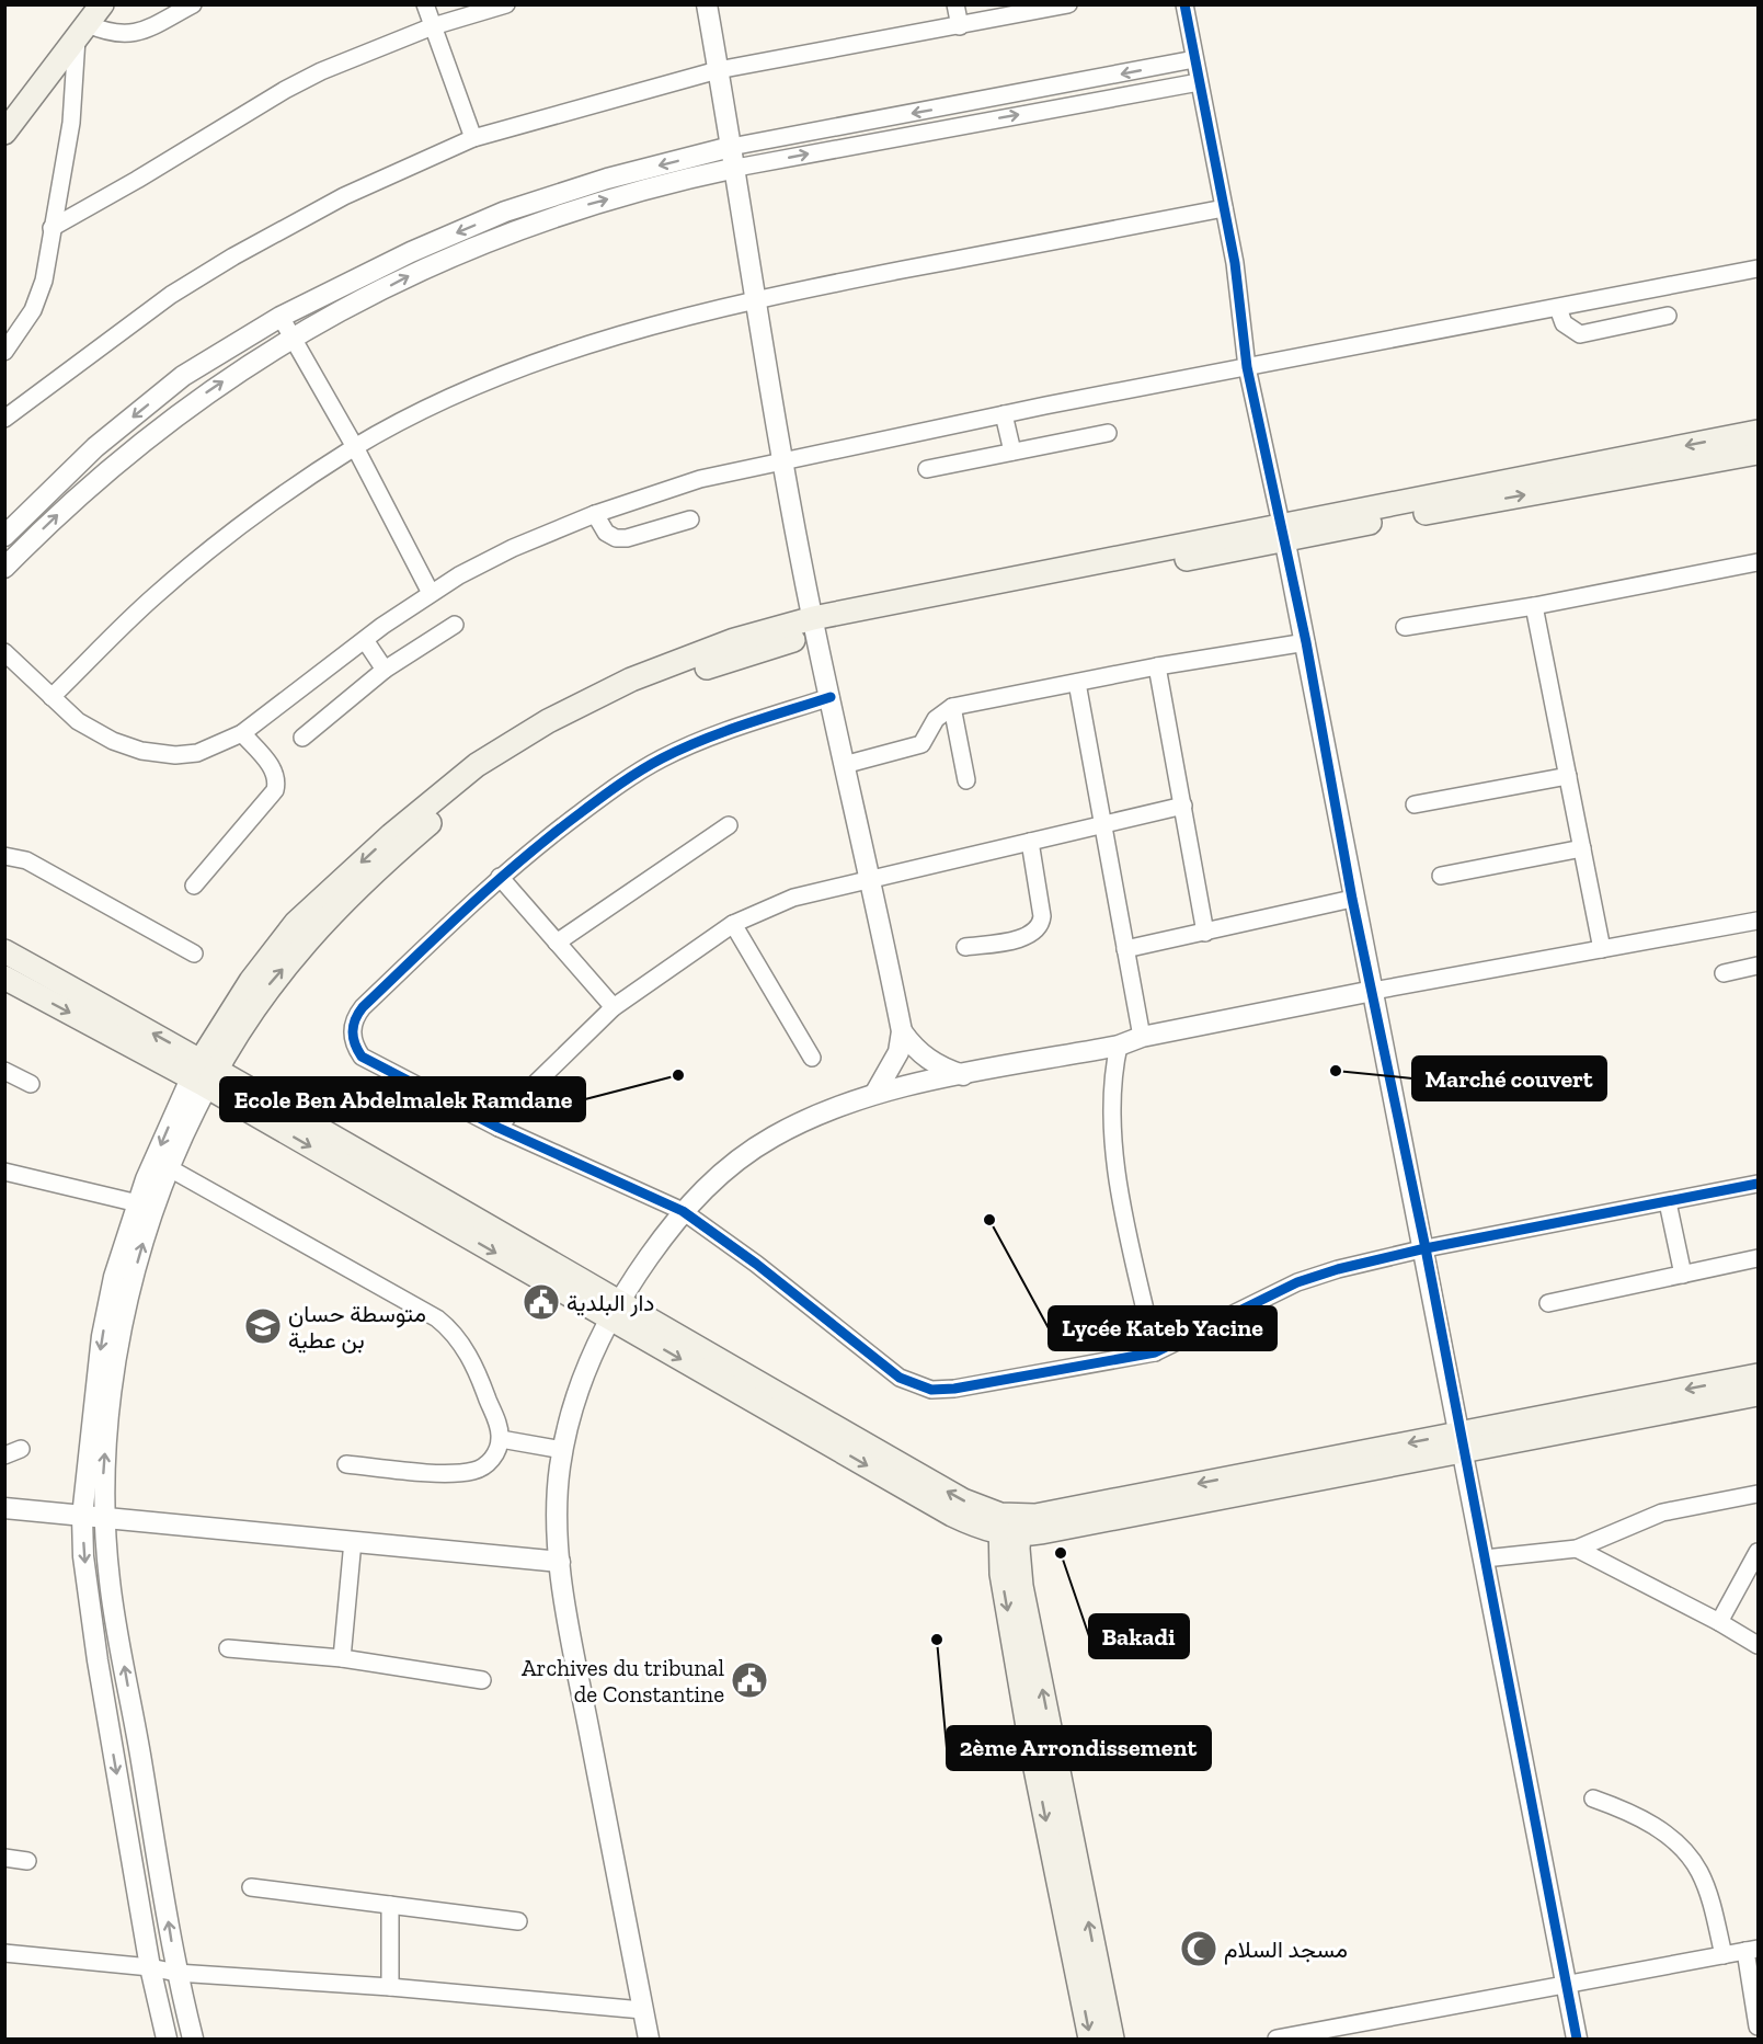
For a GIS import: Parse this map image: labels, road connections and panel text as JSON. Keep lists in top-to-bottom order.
{
  "places": {
    "other": [
      "Marché couvert",
      "Ecole Ben Abdelmalek Ramdane",
      "Lycée Kateb Yacine",
      "Bakadi",
      "2ème Arrondissement"
    ],
    "public building": ["دار البلدية", "Archives du tribunal de Constantine"],
    "school or university": ["متوسطة حسان بن عطية"],
    "mosque": ["مسجد السلام"]
  }
}
